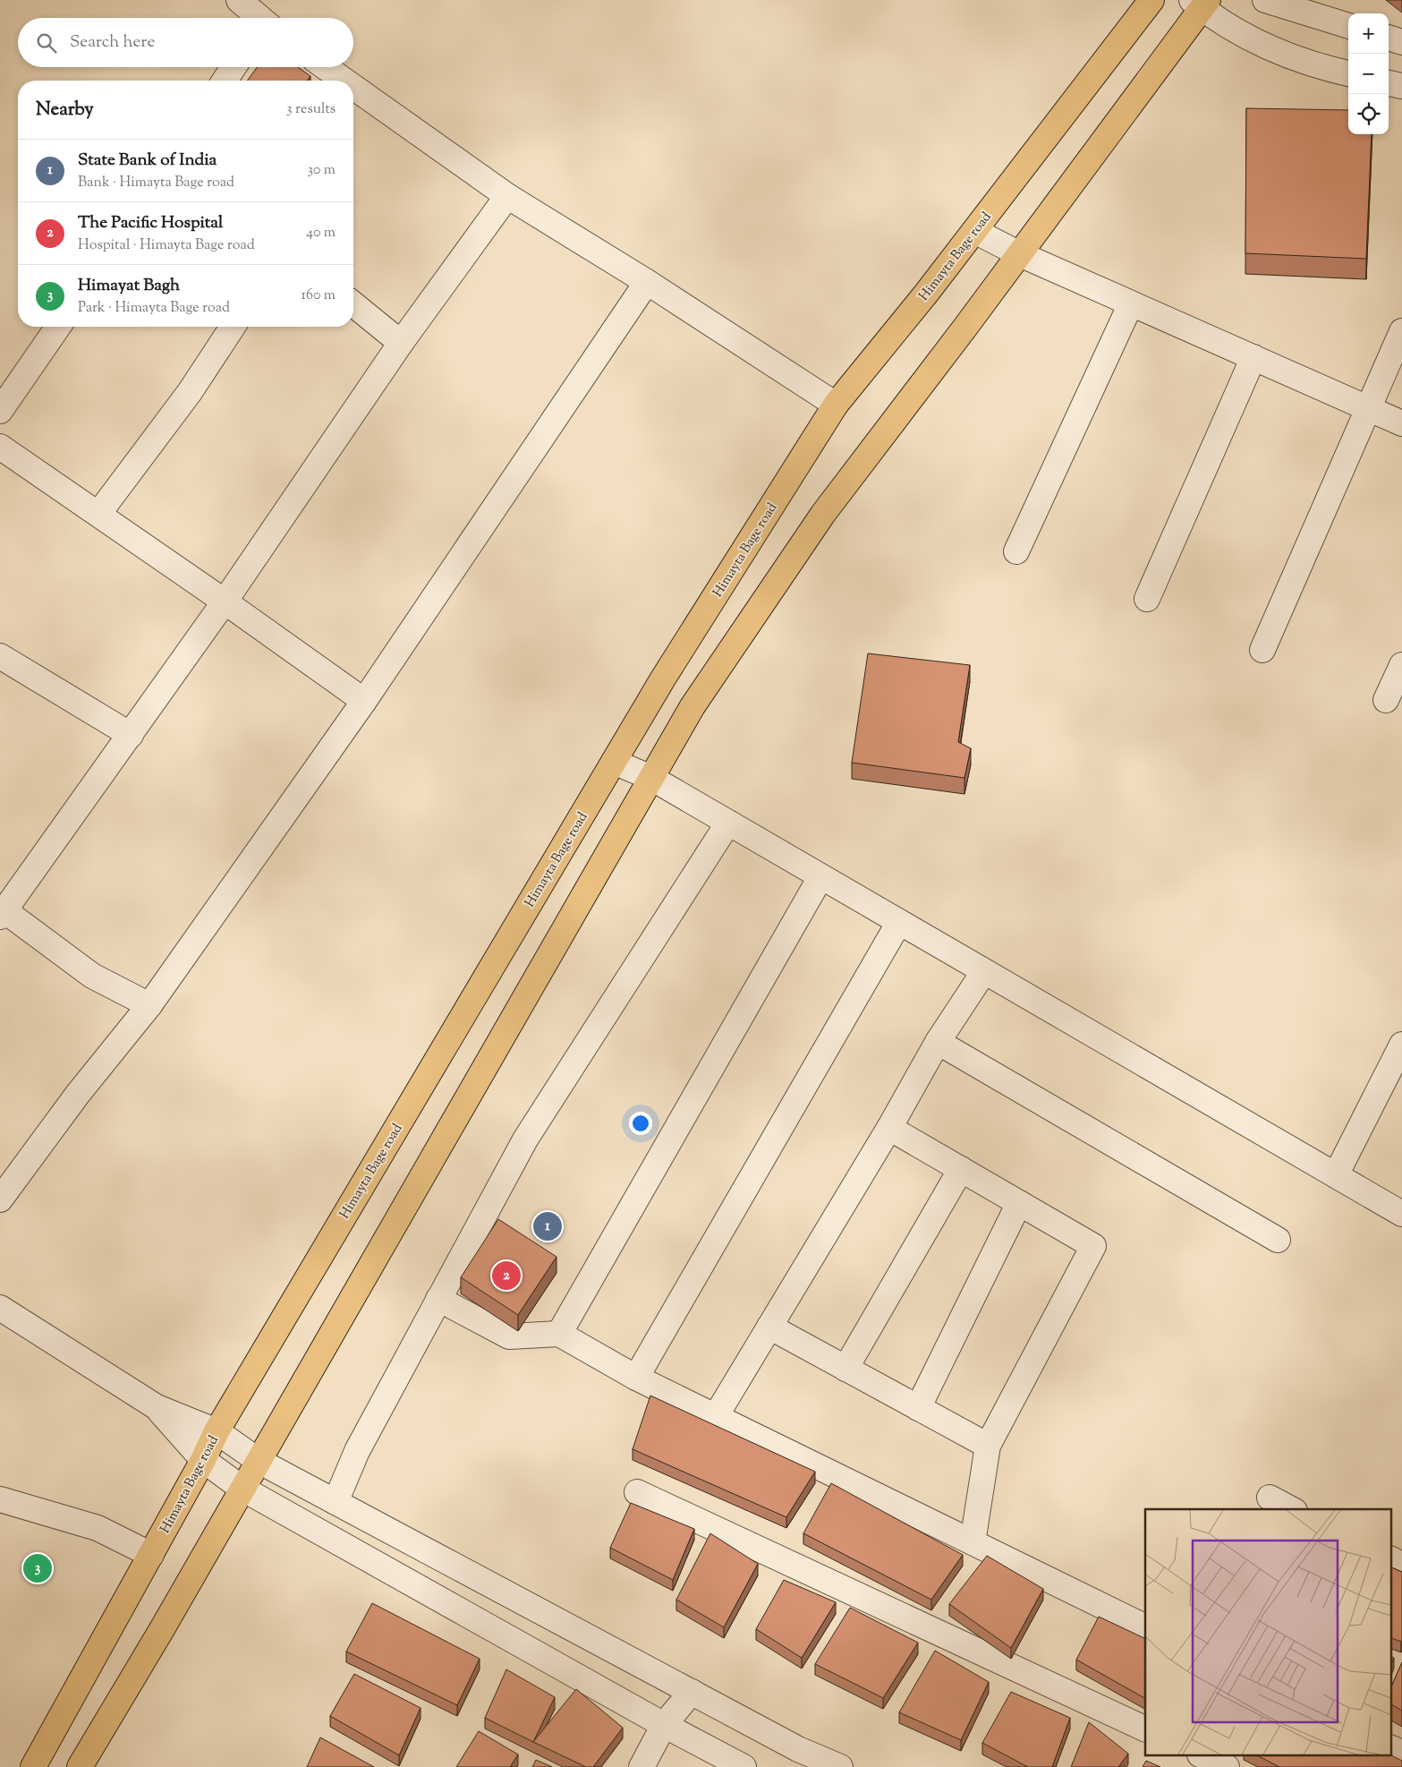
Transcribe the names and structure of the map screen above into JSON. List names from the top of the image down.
{
  "streets": {
    "main road": ["Himayta Bage road"]
  },
  "page": {
    "map_buttons": ["+", "−"],
    "search": "Search here",
    "heading": ["Nearby", "3 results"],
    "list": [
      {
        "mark": "1",
        "name": "State Bank of India",
        "note": "Bank · Himayta Bage road",
        "value": "30 m"
      },
      {
        "mark": "2",
        "name": "The Pacific Hospital",
        "note": "Hospital · Himayta Bage road",
        "value": "40 m"
      },
      {
        "mark": "3",
        "name": "Himayat Bagh",
        "note": "Park · Himayta Bage road",
        "value": "160 m"
      }
    ],
    "pins": ["1", "2", "3"]
  }
}
